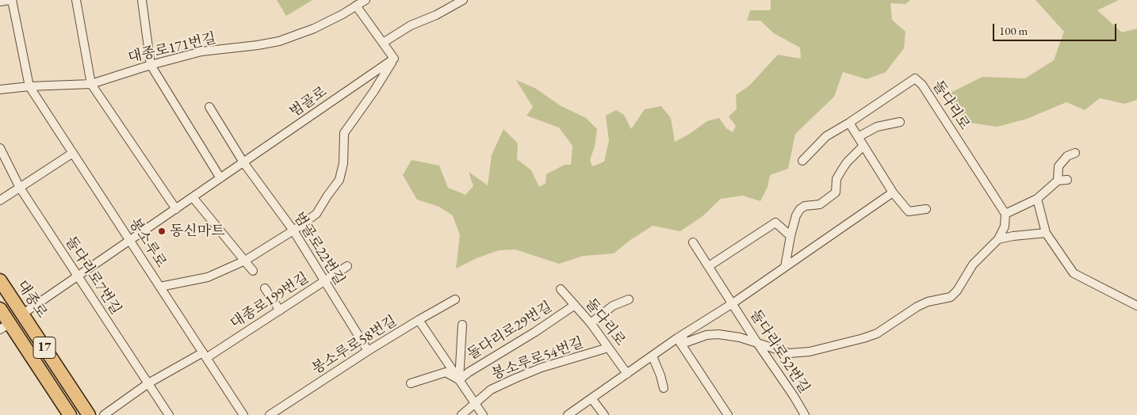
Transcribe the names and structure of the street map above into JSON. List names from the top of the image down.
{
  "streets": {
    "main road": ["대종로", "17"],
    "street": [
      "대종로171번길",
      "범골로",
      "돌다리로",
      "봉소루로",
      "범골로22번길",
      "돌다리로7번길",
      "대종로199번길",
      "돌다리로29번길",
      "봉소루로58번길",
      "돌다리로52번길",
      "봉소루로54번길"
    ]
  },
  "crossings": [
    ["대종로171번길", "봉소루로"],
    ["범골로", "봉소루로"],
    ["범골로", "범골로22번길"],
    ["범골로", "돌다리로7번길"],
    ["범골로", "대종로"],
    ["돌다리로", "돌다리로29번길"],
    ["돌다리로", "봉소루로54번길"],
    ["봉소루로", "대종로199번길"],
    ["범골로22번길", "대종로199번길"],
    ["범골로22번길", "봉소루로58번길"],
    ["돌다리로7번길", "대종로199번길"],
    ["돌다리로29번길", "봉소루로58번길"],
    ["돌다리로29번길", "봉소루로54번길"]
  ],
  "places": ["동신마트"],
  "scale_bar": "100 m"
}
